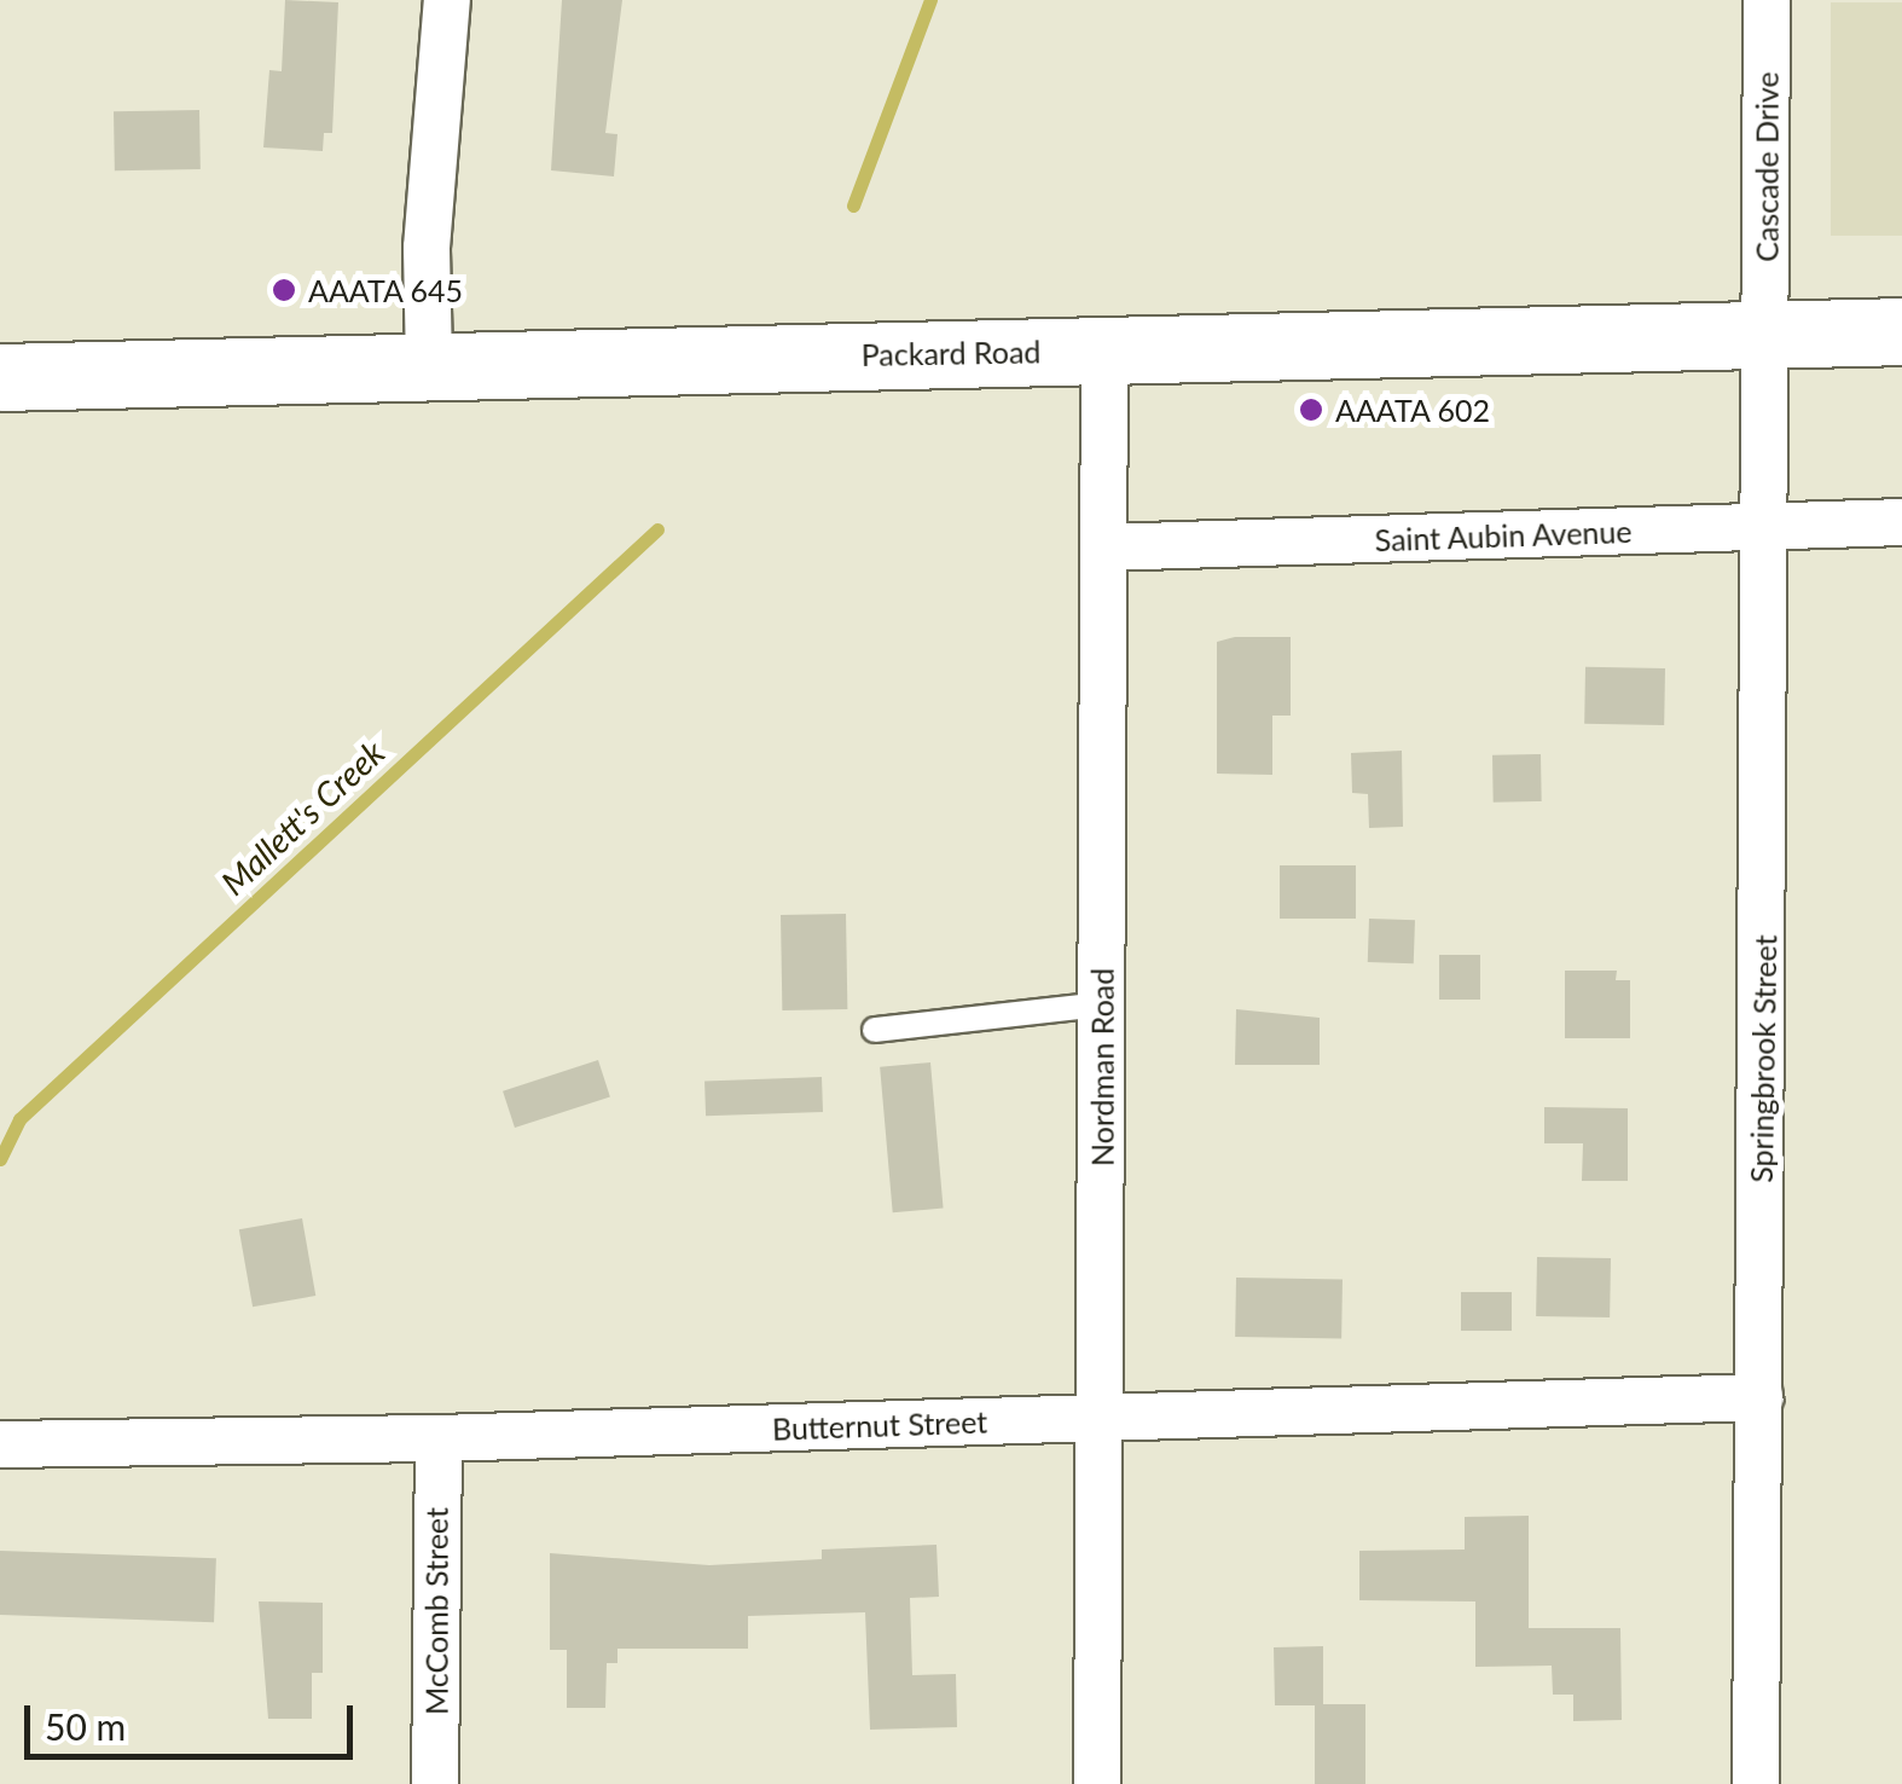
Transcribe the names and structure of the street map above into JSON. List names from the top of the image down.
{
  "streets": {
    "main road": ["Packard Road"],
    "street": [
      "Cascade Drive",
      "Saint Aubin Avenue",
      "Springbrook Street",
      "Nordman Road",
      "Butternut Street",
      "McComb Street"
    ]
  },
  "crossings": [
    ["Cascade Drive", "Packard Road"],
    ["Cascade Drive", "Springbrook Street"],
    ["Packard Road", "Springbrook Street"],
    ["Packard Road", "Nordman Road"],
    ["Saint Aubin Avenue", "Springbrook Street"],
    ["Saint Aubin Avenue", "Nordman Road"],
    ["Springbrook Street", "Butternut Street"],
    ["Nordman Road", "Butternut Street"],
    ["Butternut Street", "McComb Street"]
  ],
  "water": ["Mallett's Creek"],
  "places": ["AAATA 645", "AAATA 602"],
  "scale_bar": "50 m"
}
